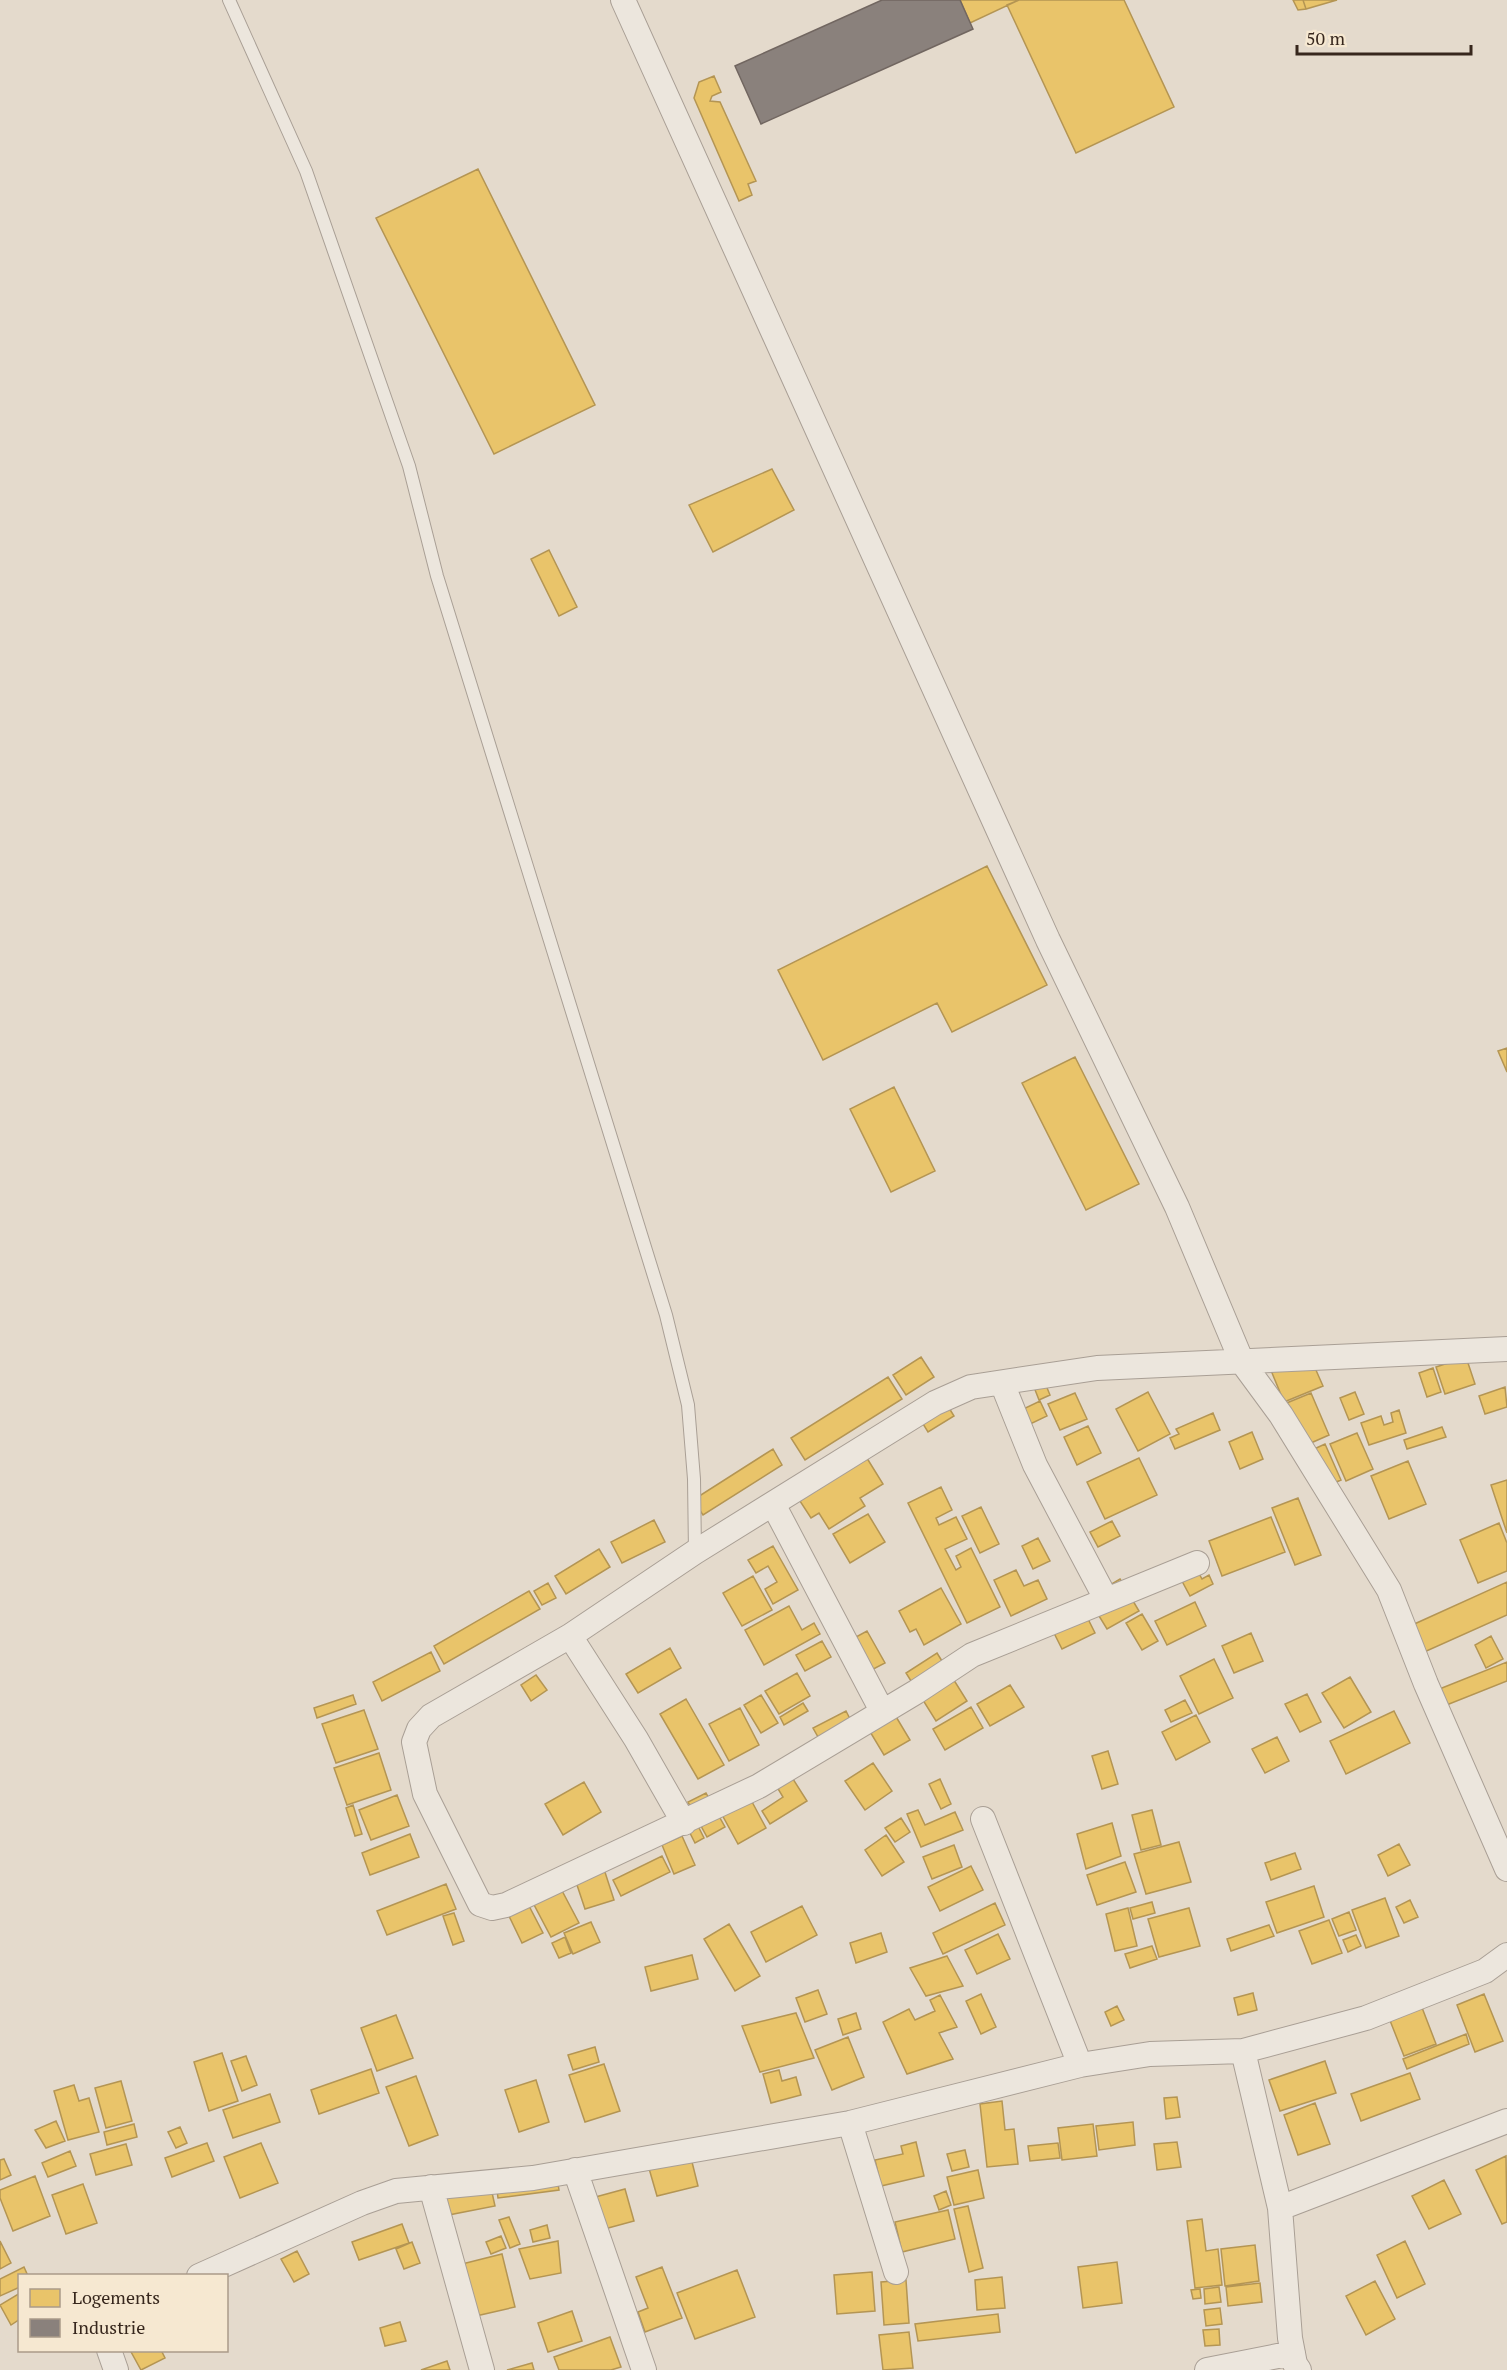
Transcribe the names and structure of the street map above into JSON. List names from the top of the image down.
{
  "legend": ["Logements", "Industrie"],
  "scale_bar": "50 m"
}
